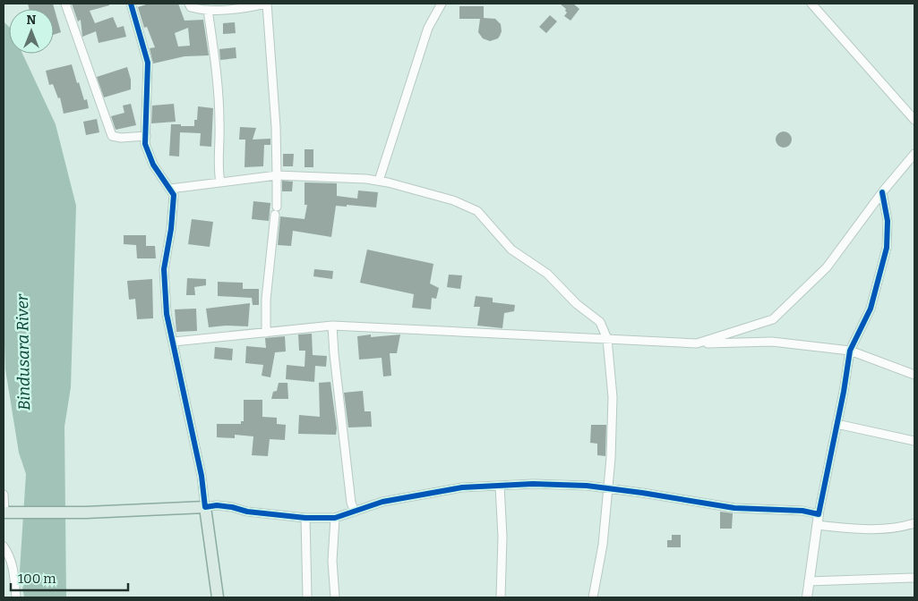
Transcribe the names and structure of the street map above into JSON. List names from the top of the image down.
{
  "water": ["Bindusara River"],
  "scale_bar": "100 m",
  "north": "top"
}
